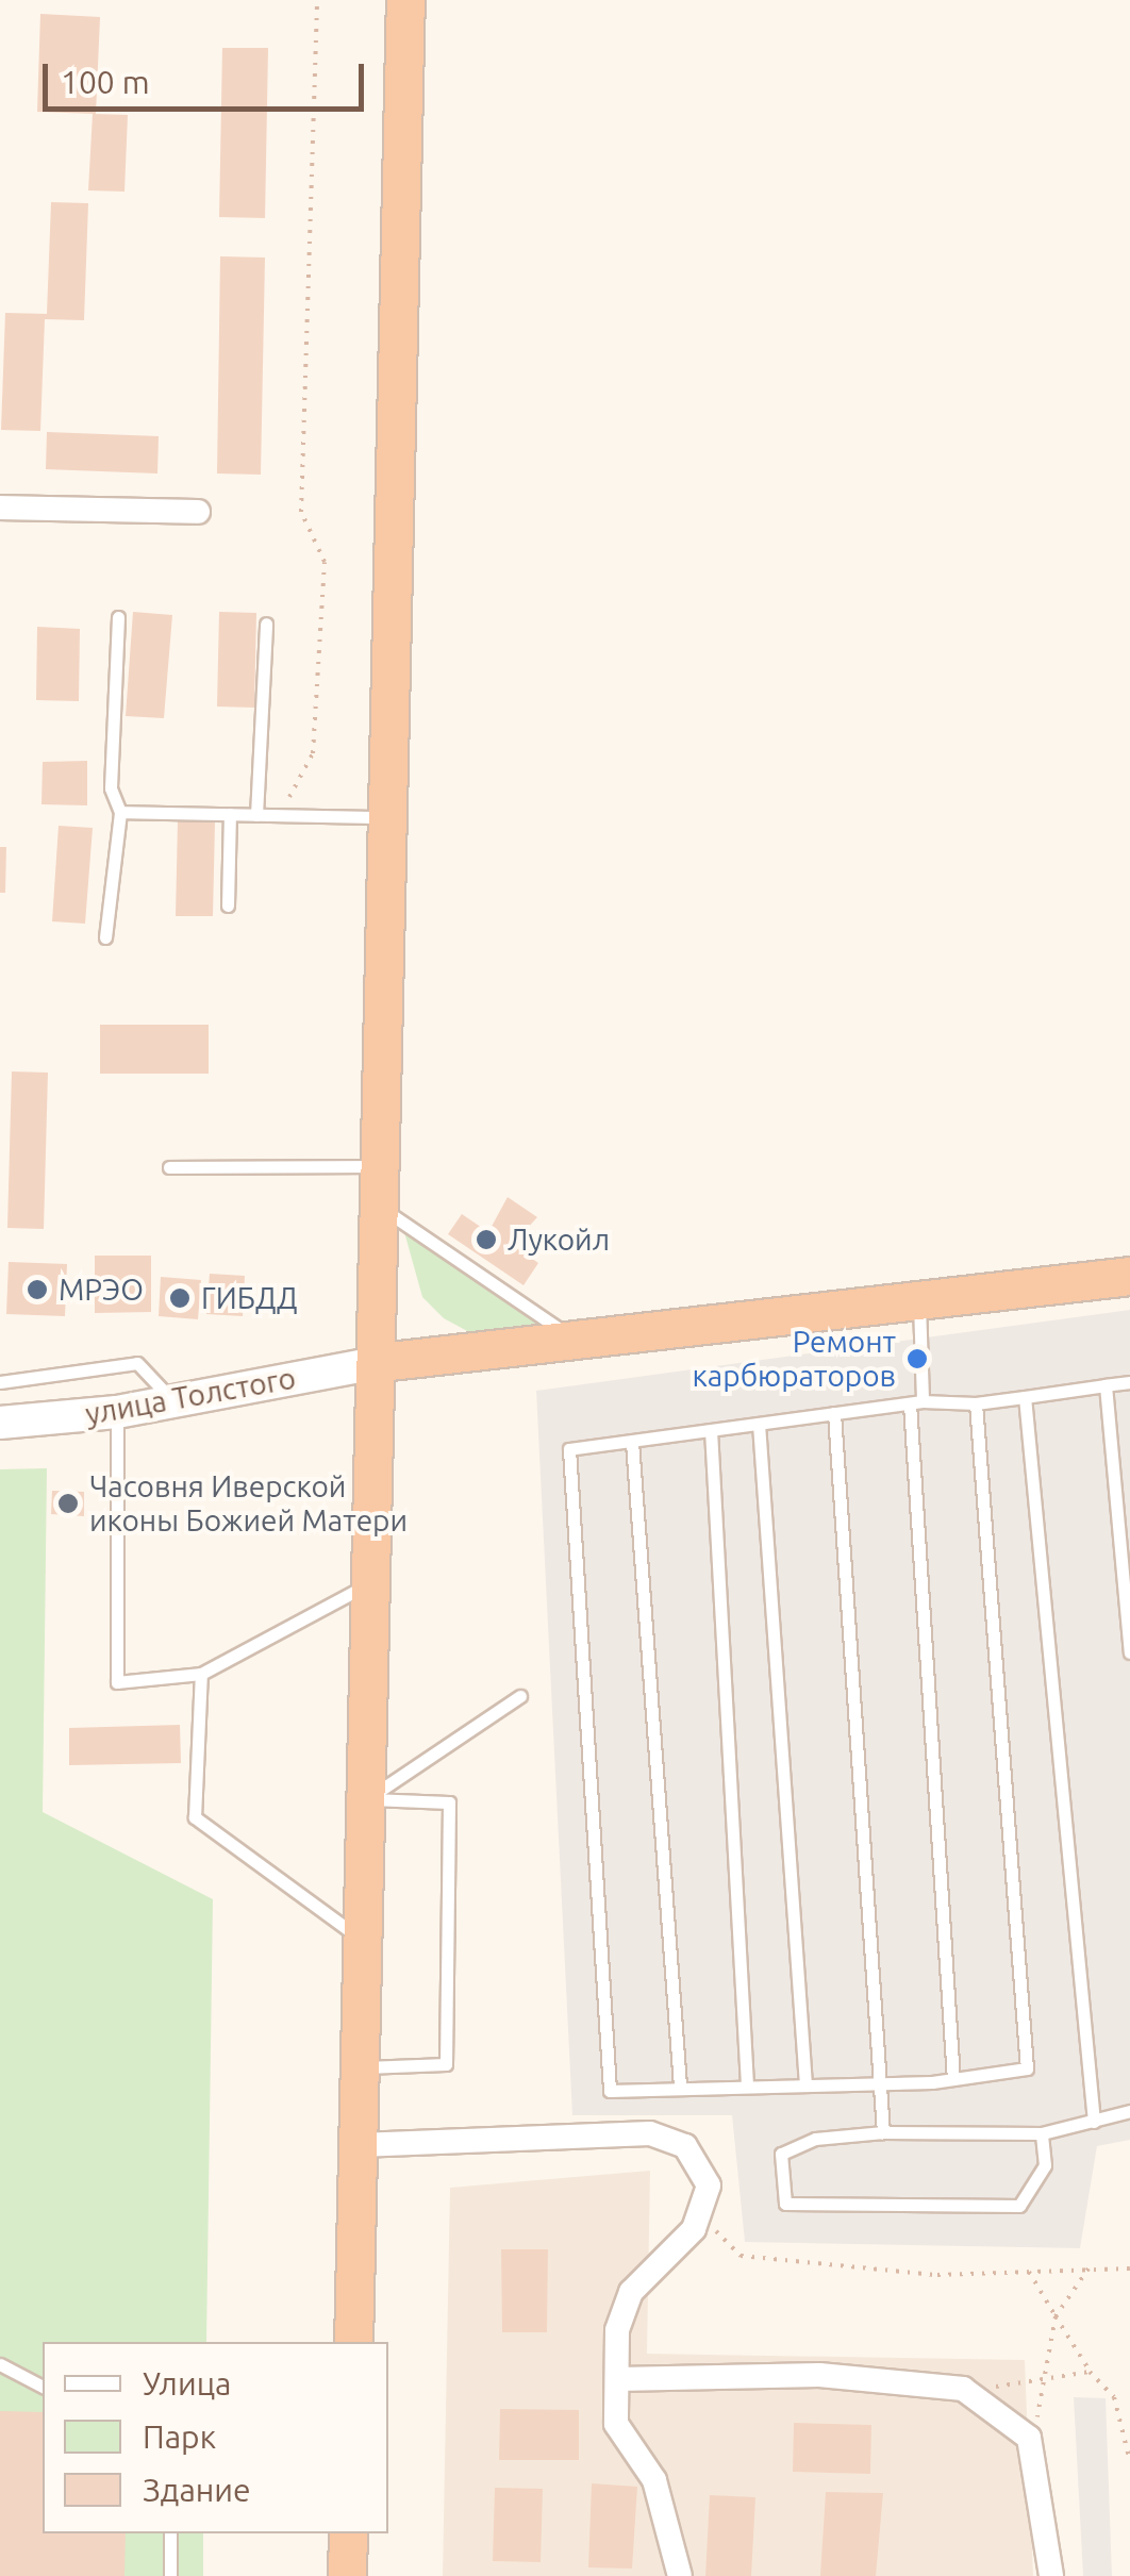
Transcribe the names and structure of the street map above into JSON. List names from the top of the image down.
{
  "streets": {
    "main road": ["улица Толстого"]
  },
  "places": [
    "Лукойл",
    "МРЭО",
    "ГИБДД",
    "Ремонт карбюраторов",
    "Часовня Иверской иконы Божией Матери"
  ],
  "legend": ["Улица", "Парк", "Здание"],
  "scale_bar": "100 m"
}
